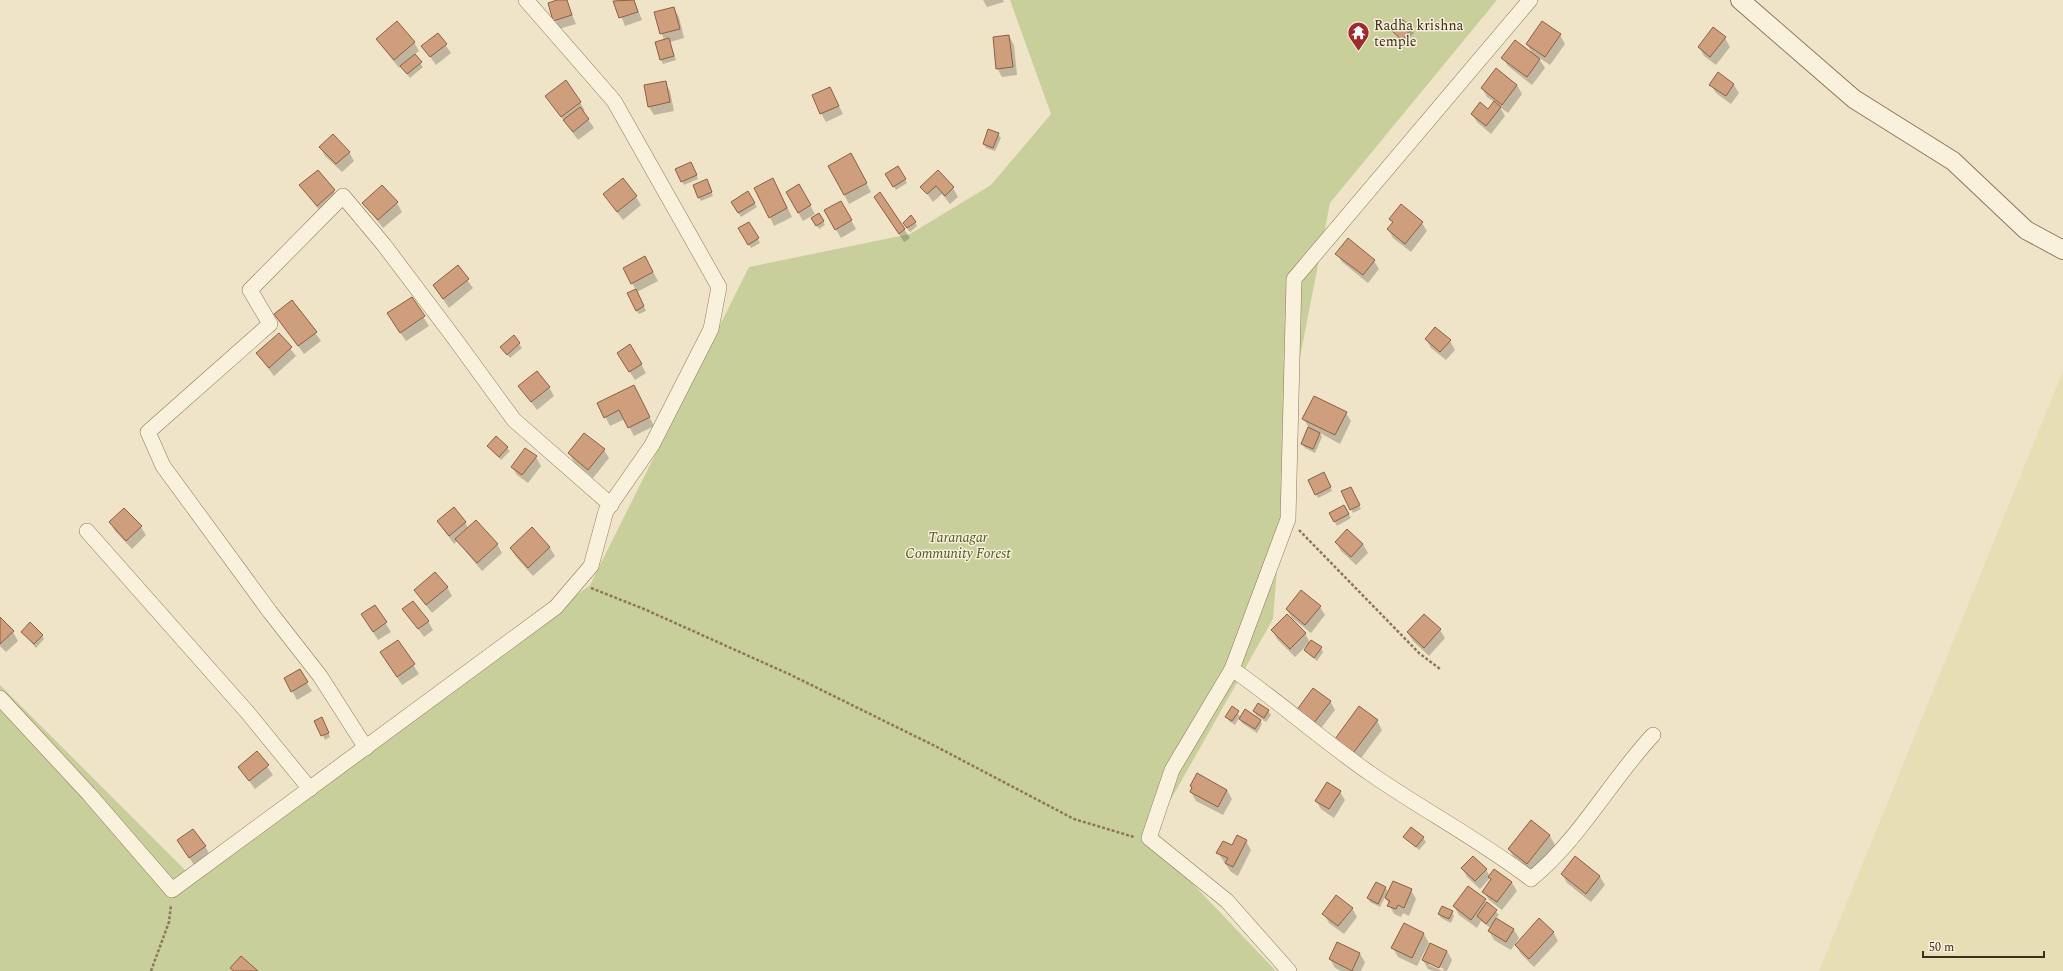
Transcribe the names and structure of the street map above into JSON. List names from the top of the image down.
{
  "parks": ["Taranagar Community Forest"],
  "places": {
    "temple": ["Radha krishna temple"]
  },
  "scale_bar": "50 m"
}
